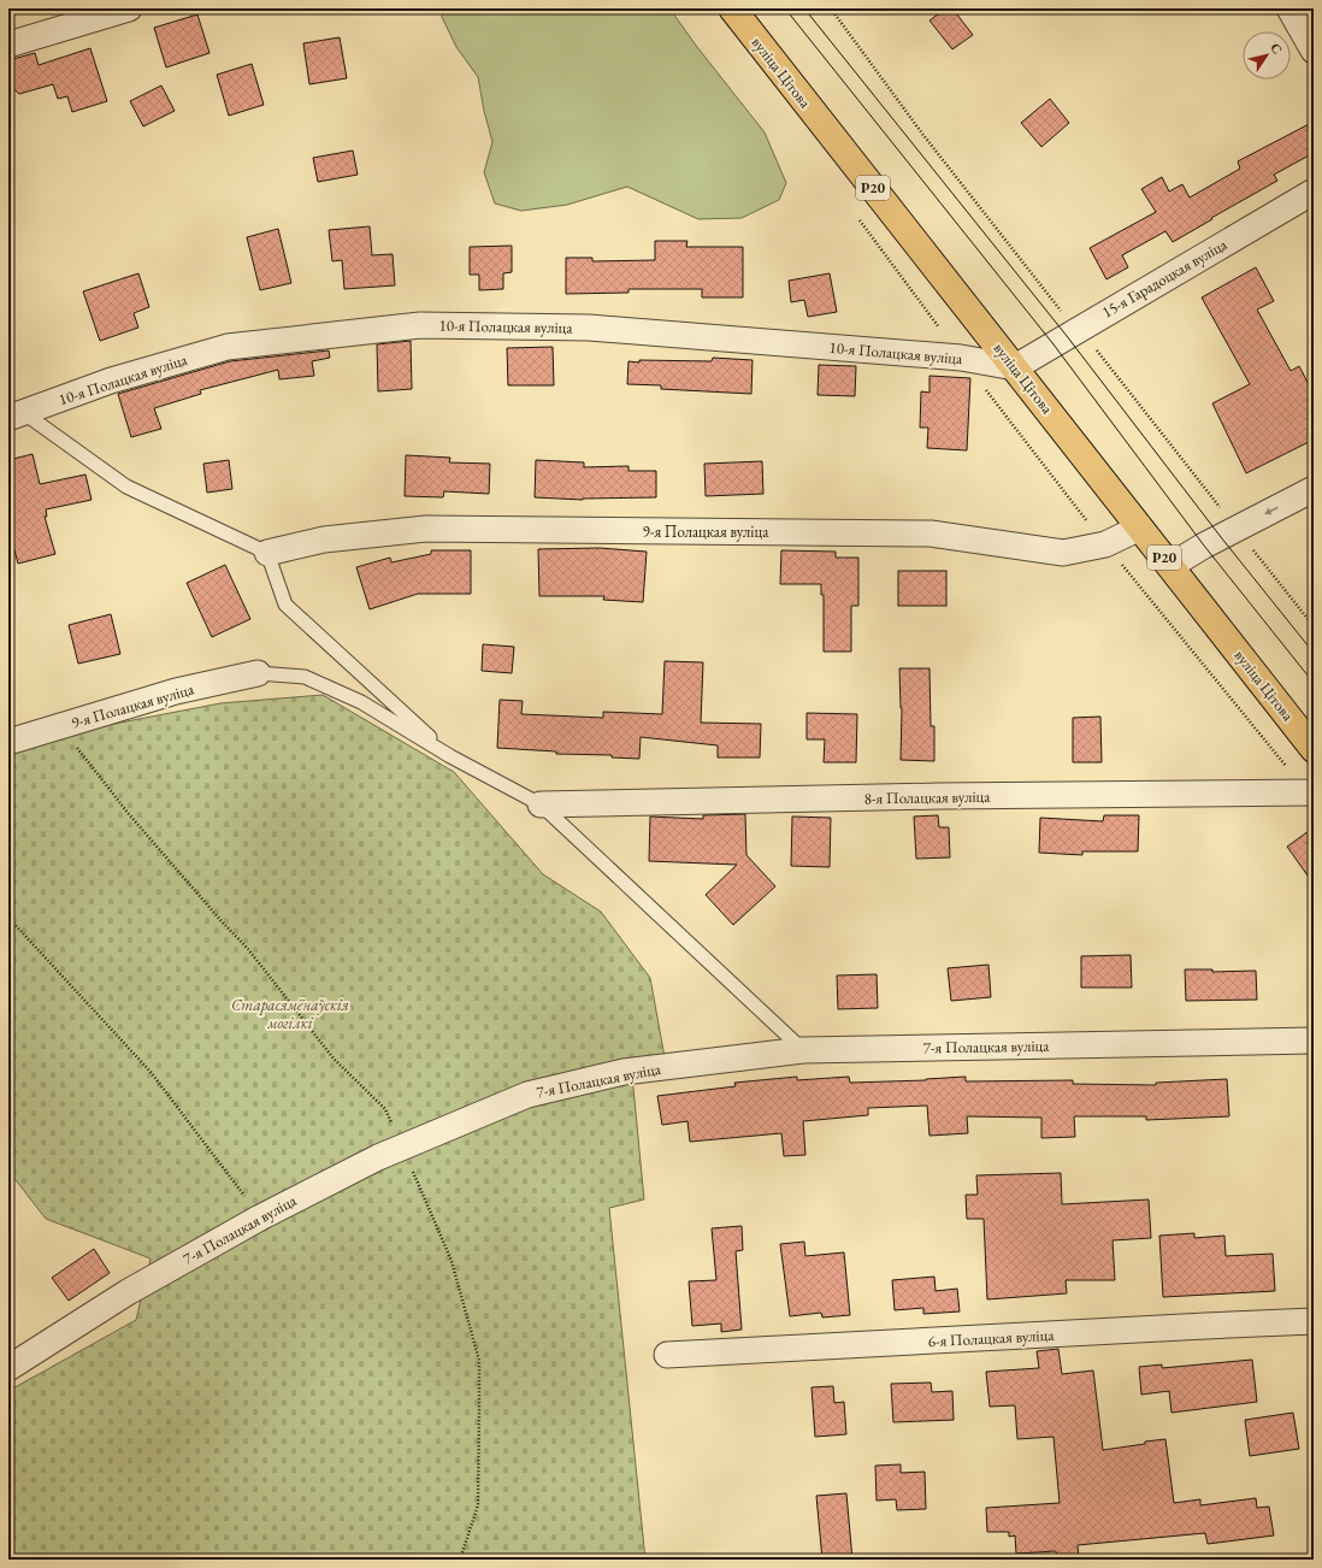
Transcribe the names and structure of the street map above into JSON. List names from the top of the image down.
{
  "streets": {
    "main road": ["вуліца Цітова", "Р20"],
    "street": [
      "15-я Гарадоцкая вуліца",
      "10-я Полацкая вуліца",
      "9-я Полацкая вуліца",
      "8-я Полацкая вуліца",
      "7-я Полацкая вуліца",
      "6-я Полацкая вуліца"
    ]
  },
  "crossings": [
    ["вуліца Цітова", "15-я Гарадоцкая вуліца"],
    ["вуліца Цітова", "10-я Полацкая вуліца"],
    ["вуліца Цітова", "9-я Полацкая вуліца"],
    ["15-я Гарадоцкая вуліца", "10-я Полацкая вуліца"]
  ],
  "parks": ["Старасямёнаўскія могілкі"],
  "north": "top right"
}
